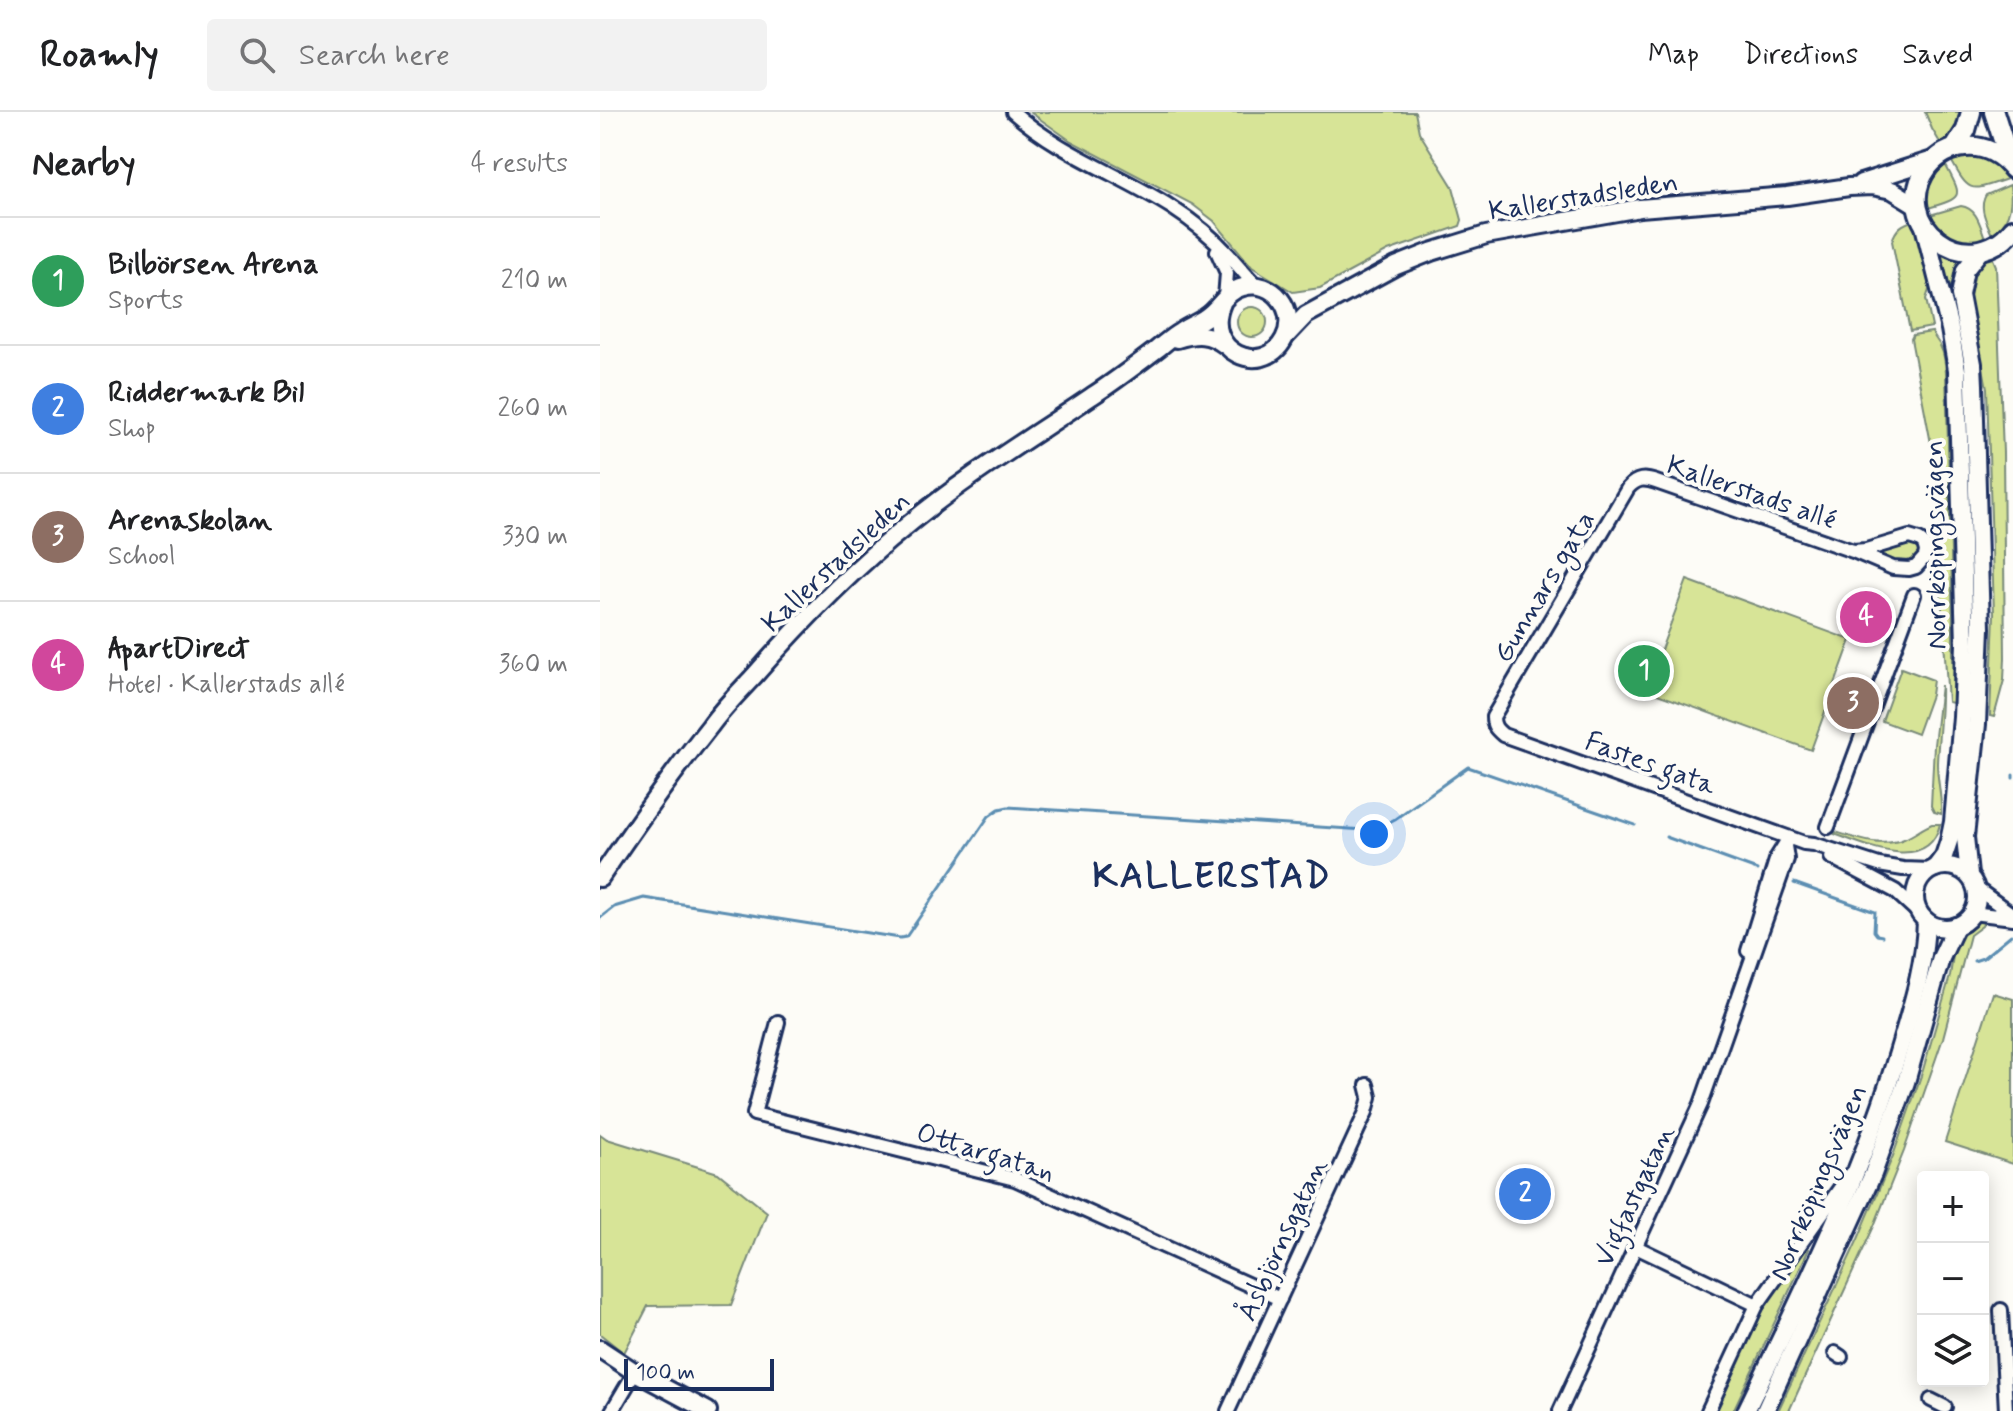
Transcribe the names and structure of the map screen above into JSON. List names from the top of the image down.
{
  "streets": {
    "main road": ["Kallerstadsleden", "Norrköpingsvägen"],
    "street": [
      "Kallerstads allé",
      "Gunnars gata",
      "Fastes gata",
      "Ottargatan",
      "Vigfastgatan",
      "Åsbjörnsgatan"
    ]
  },
  "crossings": [
    ["Kallerstadsleden", "Norrköpingsvägen"],
    ["Kallerstads allé", "Gunnars gata"],
    ["Norrköpingsvägen", "Fastes gata"],
    ["Gunnars gata", "Fastes gata"],
    ["Fastes gata", "Vigfastgatan"],
    ["Ottargatan", "Åsbjörnsgatan"]
  ],
  "districts": ["KALLERSTAD"],
  "scale_bar": "100 m",
  "page": {
    "header": "Roamly",
    "search": "Search here",
    "nav": ["Map", "Directions", "Saved"],
    "heading": ["Nearby", "4 results"],
    "list": [
      {
        "mark": "1",
        "name": "Bilbörsen Arena",
        "note": "Sports",
        "value": "210 m"
      },
      {
        "mark": "2",
        "name": "Riddermark Bil",
        "note": "Shop",
        "value": "260 m"
      },
      {
        "mark": "3",
        "name": "Arenaskolan",
        "note": "School",
        "value": "330 m"
      },
      {
        "mark": "4",
        "name": "ApartDirect",
        "note": "Hotel · Kallerstads allé",
        "value": "360 m"
      }
    ],
    "pins": [
      "4",
      "1",
      "3",
      "2"
    ],
    "map_buttons": ["+", "−"],
    "scale": "100 m"
  }
}
